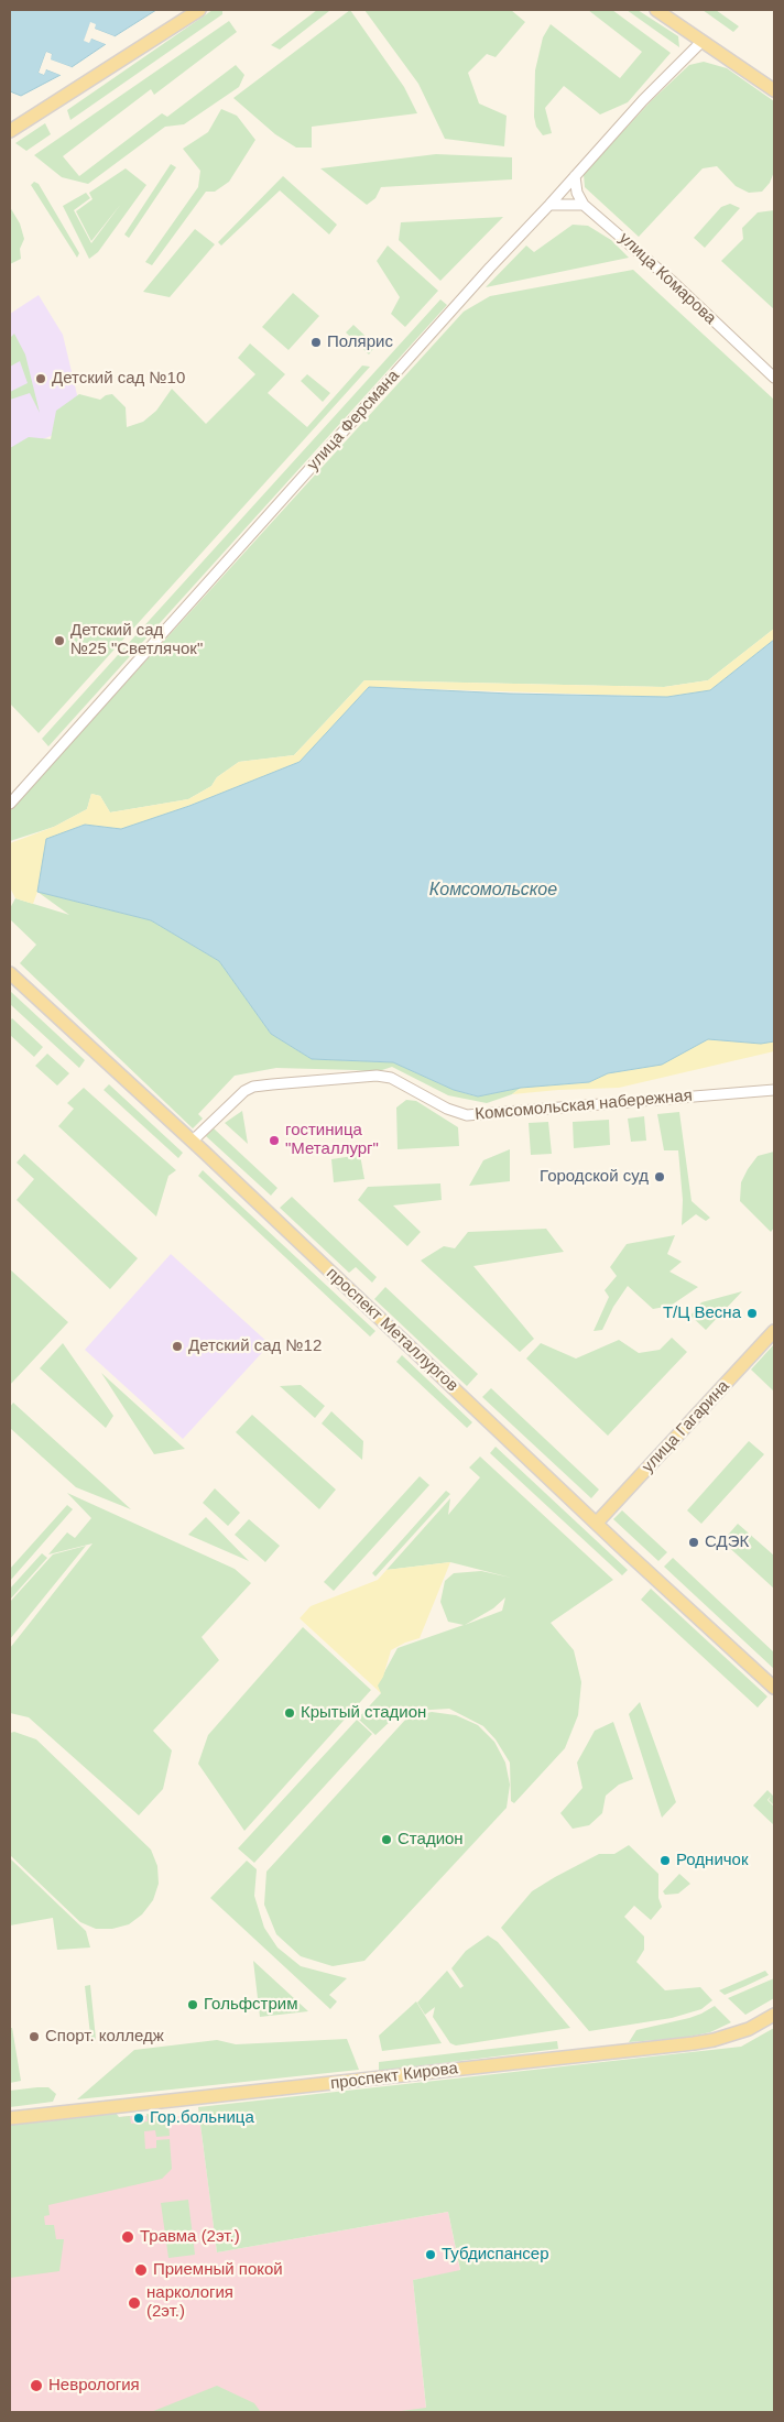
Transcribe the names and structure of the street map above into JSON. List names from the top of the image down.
{
  "streets": {
    "main road": ["проспект Металлургов", "улица Гагарина", "проспект Кирова"],
    "street": ["улица Комарова", "улица Ферсмана", "Комсомольская набережная"]
  },
  "crossings": [
    ["Комсомольская набережная", "проспект Металлургов"],
    ["проспект Металлургов", "улица Гагарина"]
  ],
  "water": ["Комсомольское"],
  "places": [
    "Полярис",
    "Детский сад №10",
    "Детский сад №25 \"Светлячок\"",
    "гостиница \"Металлург\"",
    "Городской суд",
    "Т/Ц Весна",
    "Детский сад №12",
    "СДЭК",
    "Крытый стадион",
    "Стадион",
    "Родничок",
    "Гольфстрим",
    "Спорт. колледж",
    "Гор.больница",
    "Травма (2эт.)",
    "Тубдиспансер",
    "Приемный покой",
    "наркология (2эт.)",
    "Неврология"
  ]
}
